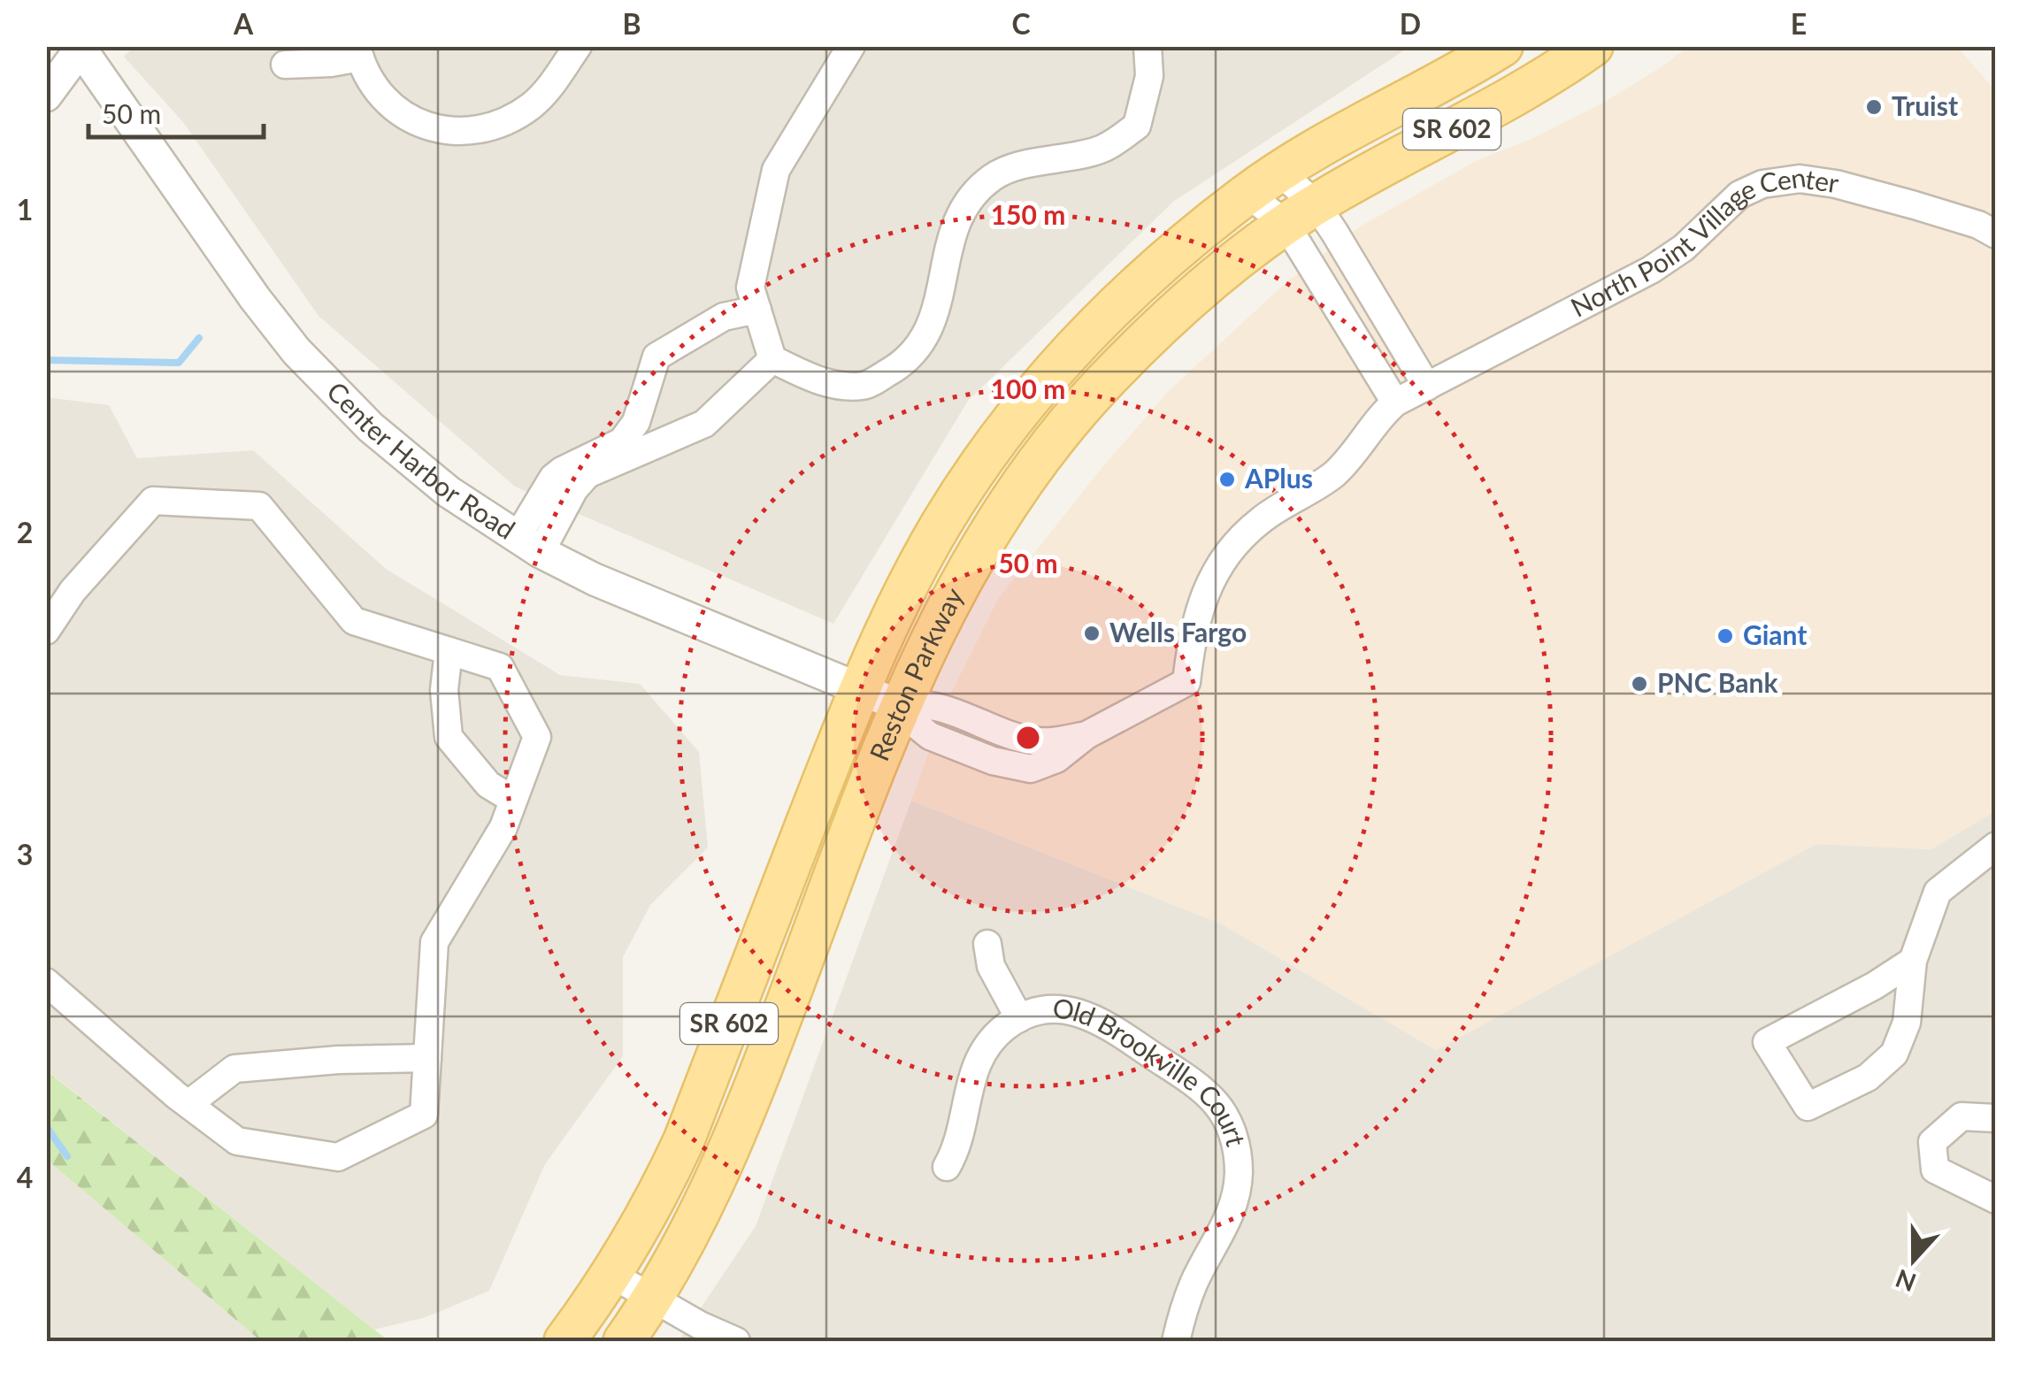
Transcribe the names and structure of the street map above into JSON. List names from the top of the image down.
{
  "streets": {
    "main road": ["SR 602", "Reston Parkway"],
    "street": ["North Point Village Center", "Center Harbor Road", "Old Brookville Court"]
  },
  "crossings": [
    ["North Point Village Center", "Center Harbor Road"],
    ["North Point Village Center", "Reston Parkway"],
    ["Center Harbor Road", "Reston Parkway"]
  ],
  "places": [
    "Truist",
    "APlus",
    "Wells Fargo",
    "Giant",
    "PNC Bank"
  ],
  "scale_bar": "50 m",
  "north": "bottom",
  "grid": {
    "columns": [
      "A",
      "B",
      "C",
      "D",
      "E"
    ],
    "rows": [
      "1",
      "2",
      "3",
      "4"
    ]
  },
  "rings": ["150 m", "100 m", "50 m"]
}
